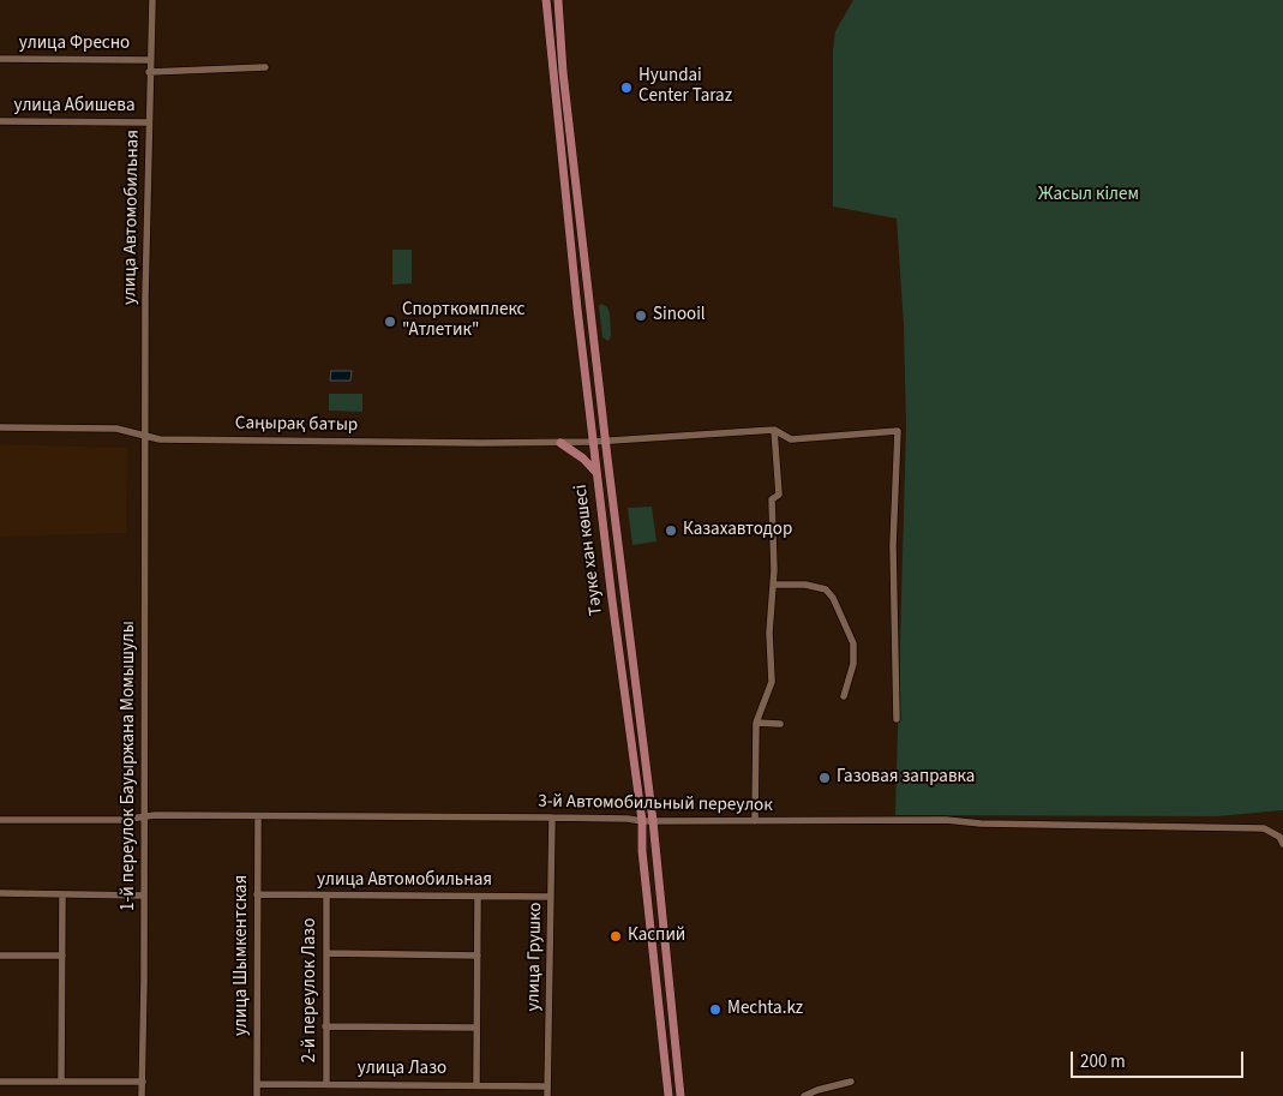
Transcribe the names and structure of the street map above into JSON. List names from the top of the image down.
{
  "streets": {
    "main road": ["Тәуке хан көшесі"],
    "street": [
      "улица Фресно",
      "улица Абишева",
      "улица Автомобильная",
      "Саңырақ батыр",
      "1-й переулок Бауыржана Момышулы",
      "3-й Автомобильный переулок",
      "улица Шымкентская",
      "улица Грушко",
      "2-й переулок Лазо",
      "улица Лазо"
    ]
  },
  "crossings": [
    ["улица Фресно", "улица Автомобильная"],
    ["улица Абишева", "улица Автомобильная"],
    ["улица Автомобильная", "Саңырақ батыр"],
    ["улица Автомобильная", "1-й переулок Бауыржана Момышулы"],
    ["улица Автомобильная", "улица Шымкентская"],
    ["улица Автомобильная", "улица Грушко"],
    ["улица Автомобильная", "2-й переулок Лазо"],
    ["Саңырақ батыр", "Тәуке хан көшесі"],
    ["Саңырақ батыр", "1-й переулок Бауыржана Момышулы"],
    ["Тәуке хан көшесі", "3-й Автомобильный переулок"],
    ["1-й переулок Бауыржана Момышулы", "3-й Автомобильный переулок"],
    ["3-й Автомобильный переулок", "улица Шымкентская"],
    ["3-й Автомобильный переулок", "улица Грушко"],
    ["улица Шымкентская", "улица Лазо"],
    ["улица Грушко", "улица Лазо"],
    ["2-й переулок Лазо", "улица Лазо"]
  ],
  "parks": ["Жасыл кілем"],
  "places": [
    "Hyundai Center Taraz",
    "Sinooil",
    "Спорткомплекс \"Атлетик\"",
    "Казахавтодор",
    "Газовая заправка",
    "Каспий",
    "Mechta.kz"
  ],
  "scale_bar": "200 m"
}
